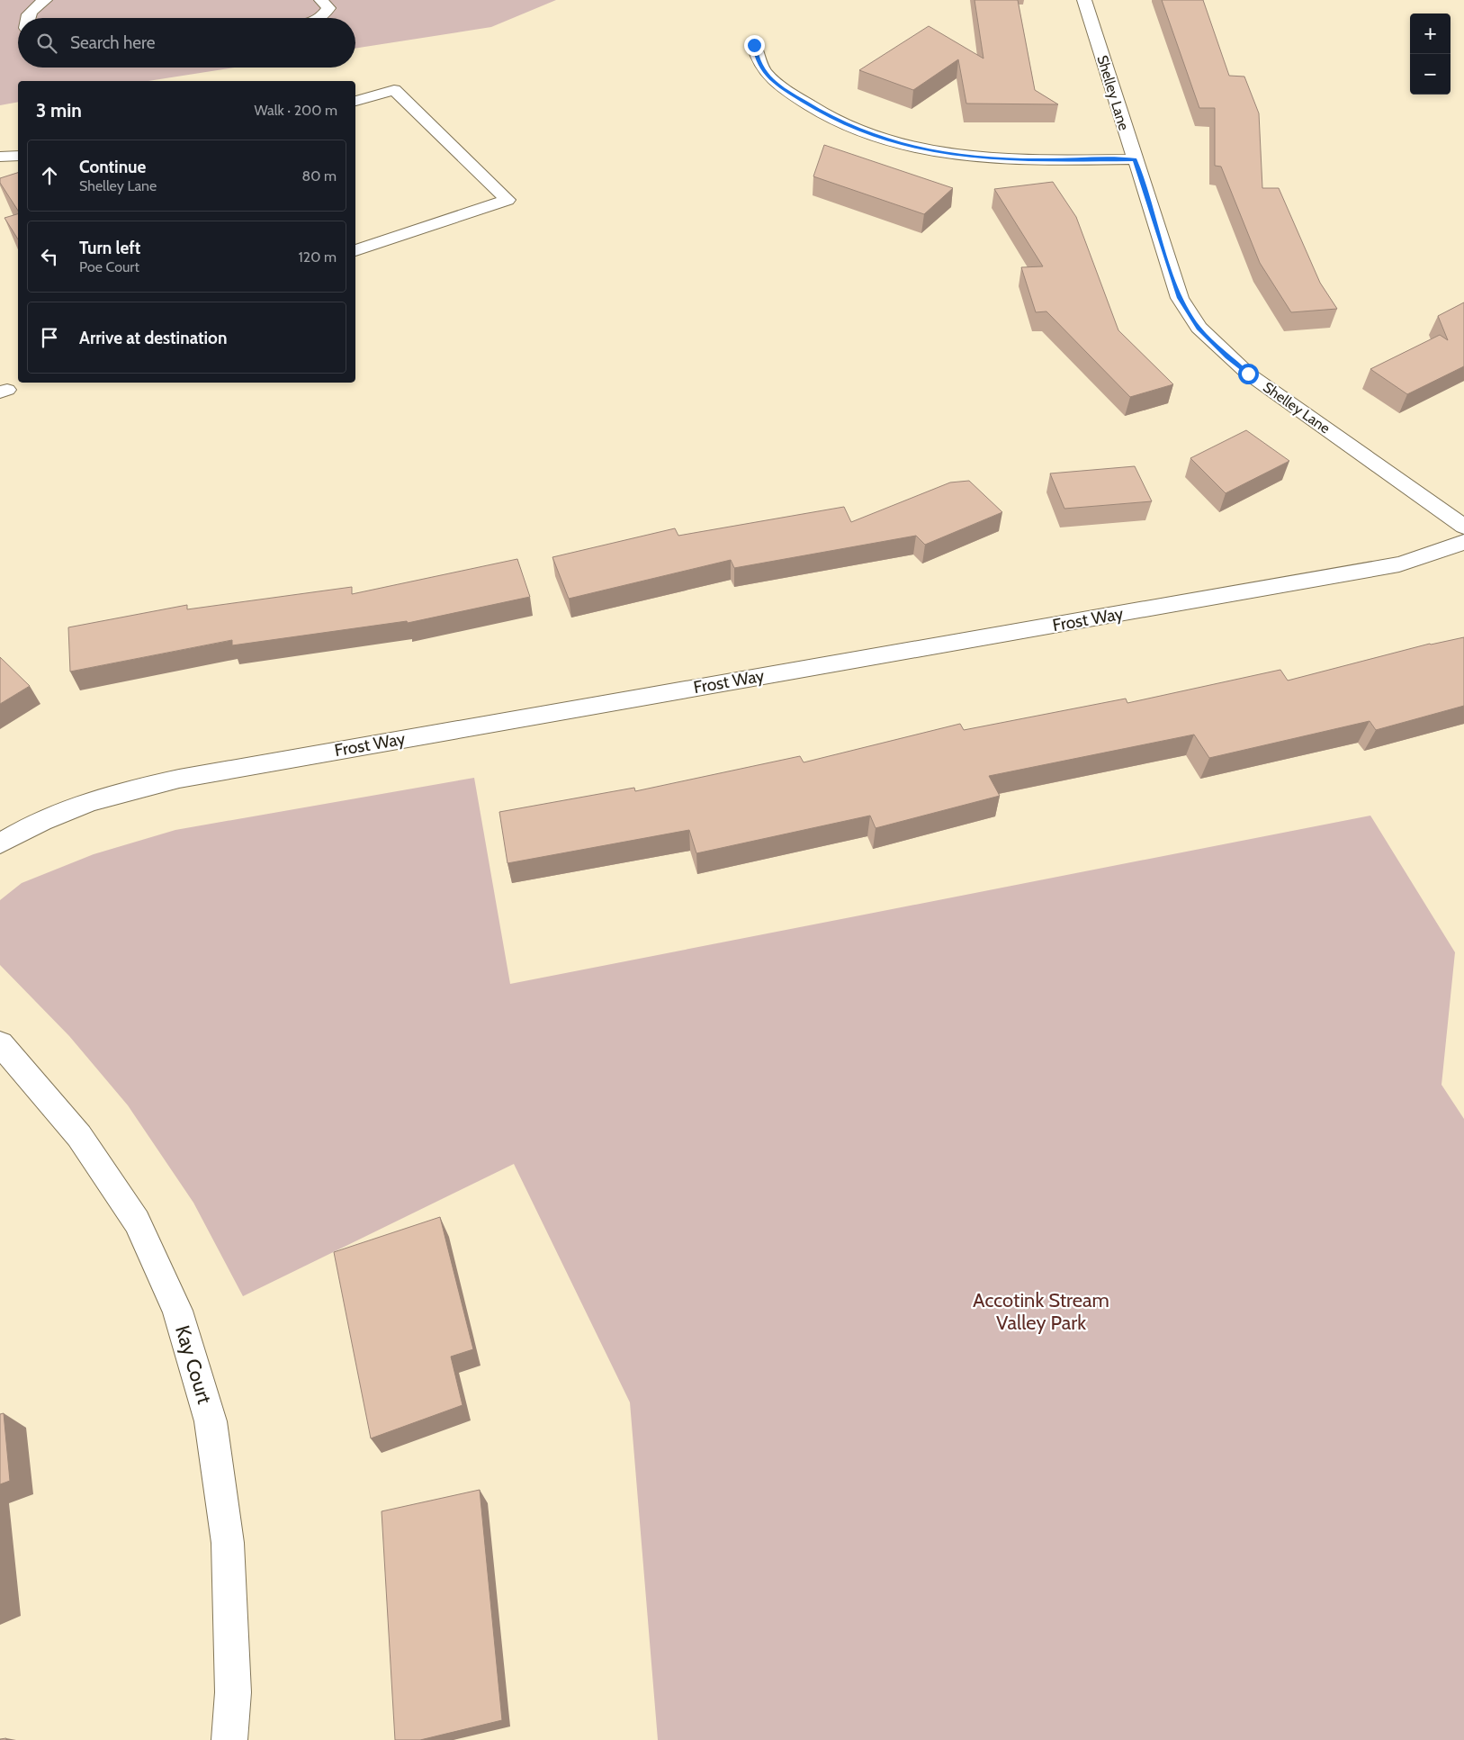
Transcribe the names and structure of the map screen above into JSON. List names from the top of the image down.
{
  "streets": {
    "street": ["Shelley Lane", "Frost Way", "Kay Court"]
  },
  "parks": ["Accotink Stream Valley Park"],
  "page": {
    "map_buttons": ["+", "−"],
    "search": "Search here",
    "heading": ["3 min", "Walk · 200 m"],
    "list": [
      ["Continue", "Shelley Lane", "80 m"],
      ["Turn left", "Poe Court", "120 m"],
      "Arrive at destination"
    ]
  }
}
